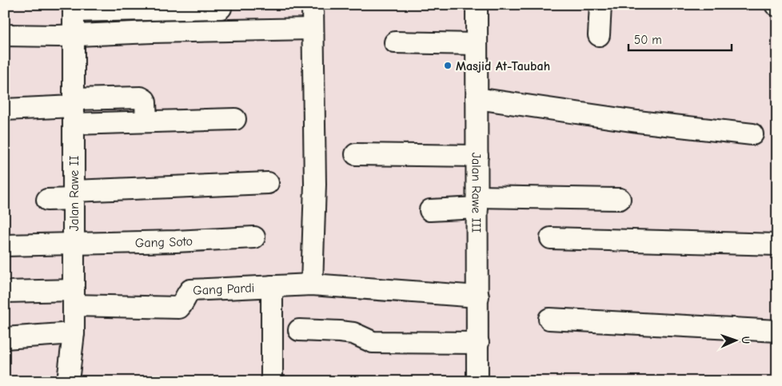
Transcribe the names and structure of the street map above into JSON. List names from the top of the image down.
{
  "streets": {
    "street": [
      "Jalan Rawe II",
      "Jalan Rawe III",
      "Gang Soto",
      "Gang Pardi"
    ]
  },
  "crossings": [
    ["Jalan Rawe II", "Gang Soto"],
    ["Jalan Rawe II", "Gang Pardi"],
    ["Jalan Rawe III", "Gang Pardi"]
  ],
  "places": ["Masjid At-Taubah"],
  "scale_bar": "50 m",
  "north": "right"
}
